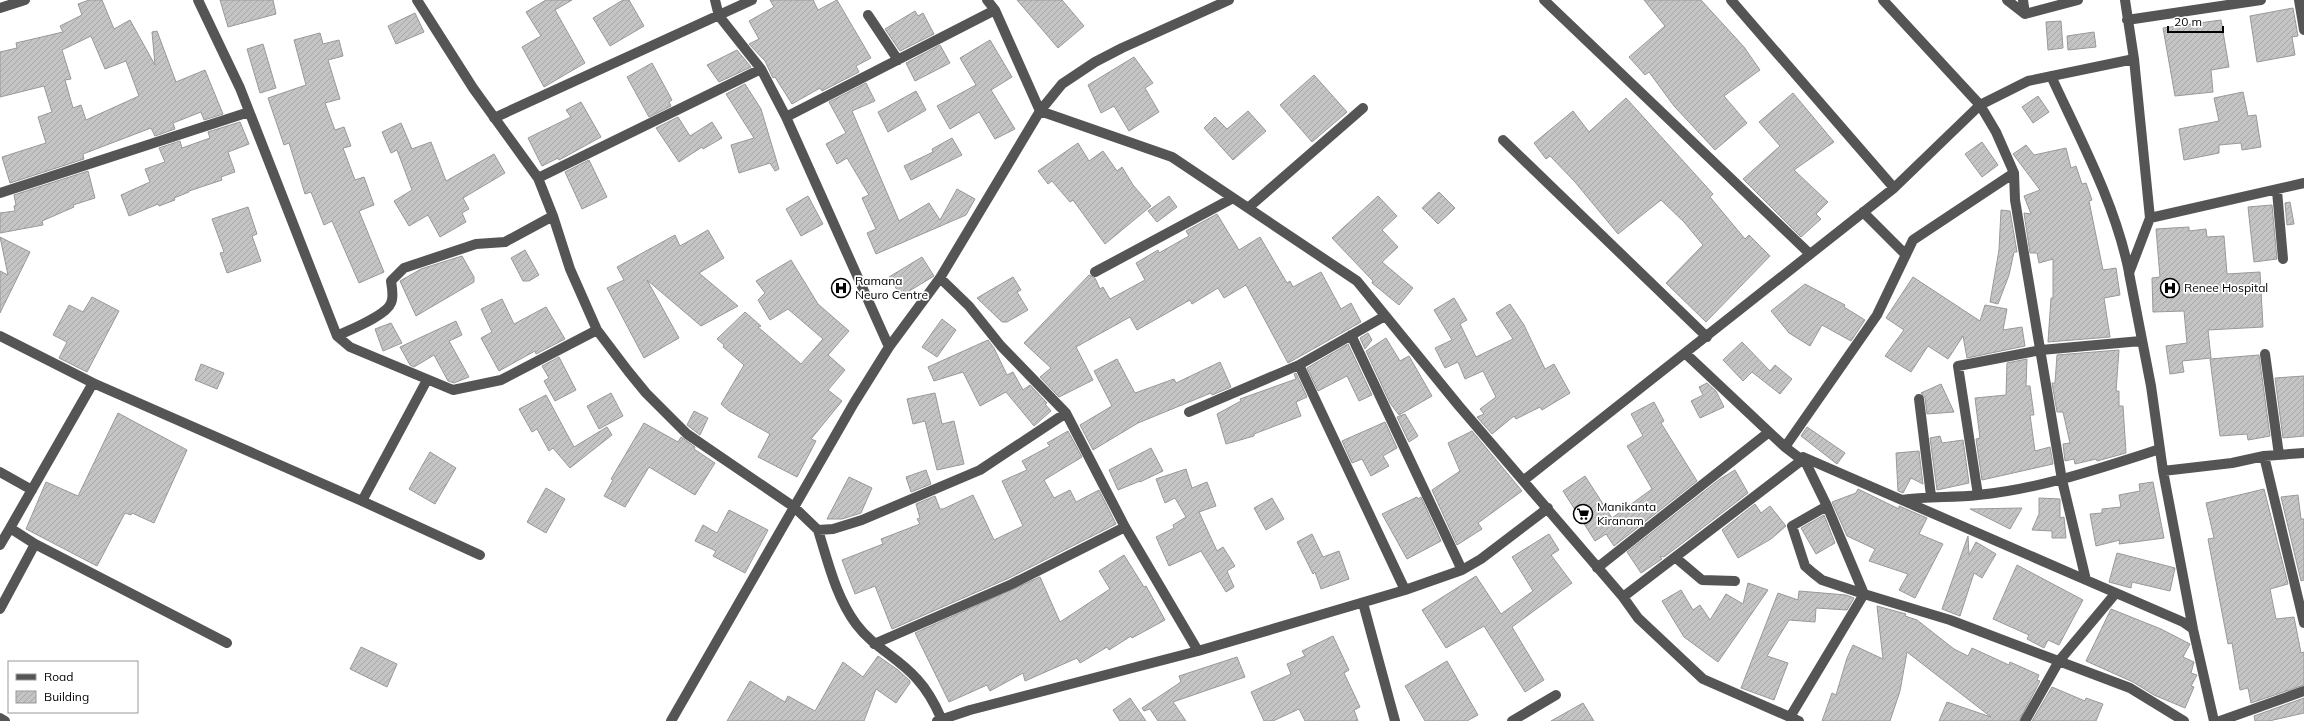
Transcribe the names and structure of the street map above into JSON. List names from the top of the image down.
{
  "places": {
    "hospital": ["Ramana Neuro Centre", "Renee Hospital"],
    "supermarket": ["Manikanta Kiranam"]
  },
  "legend": ["Road", "Building"],
  "scale_bar": "20 m"
}
